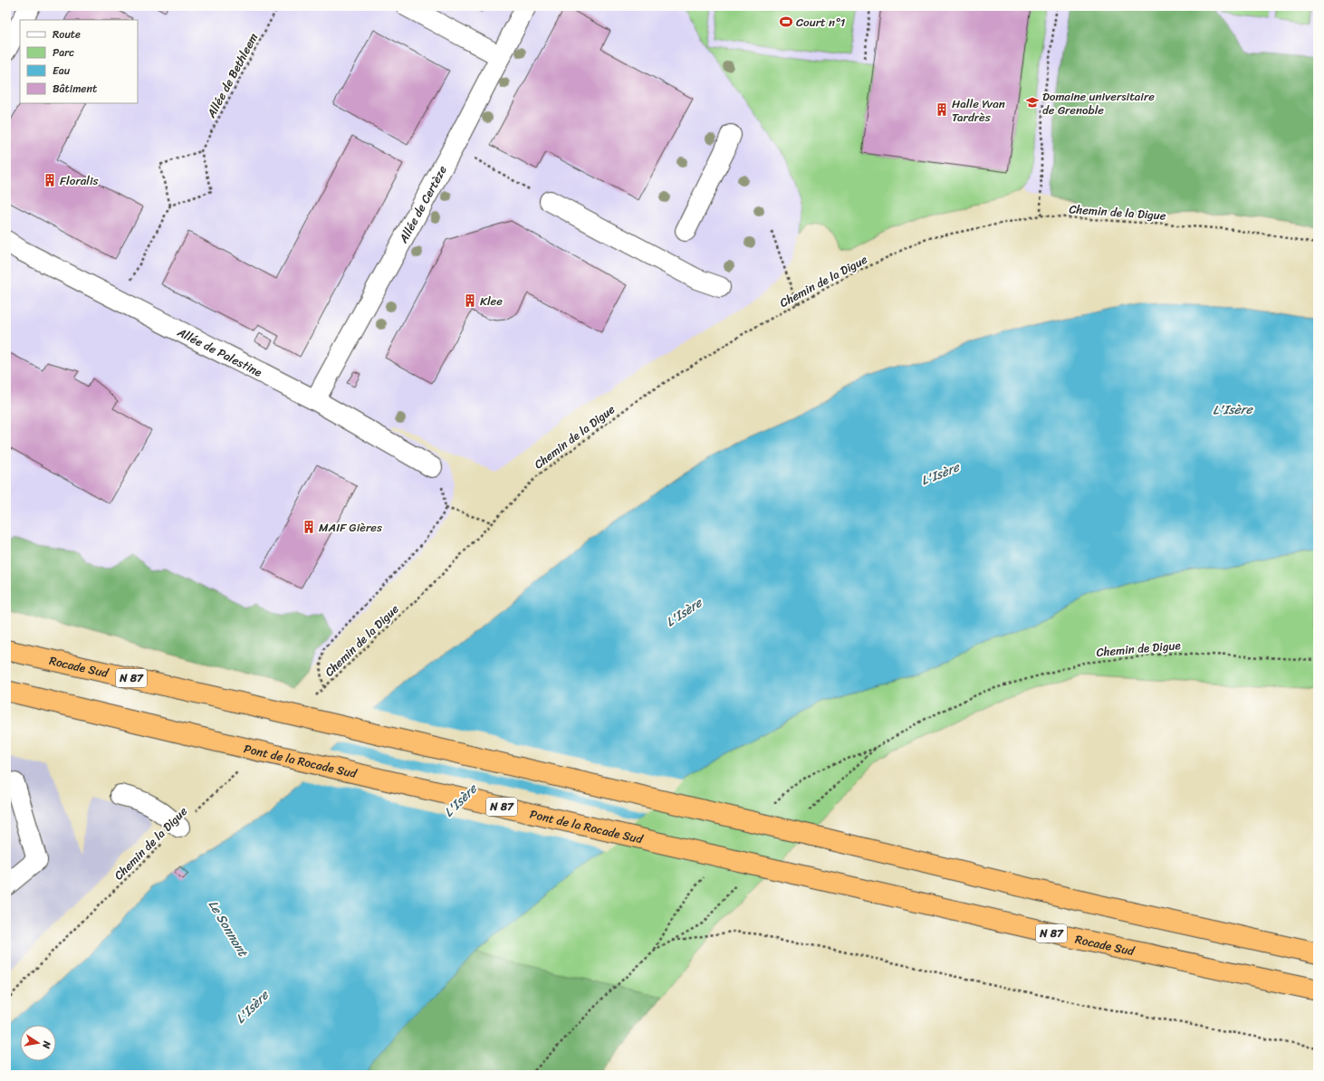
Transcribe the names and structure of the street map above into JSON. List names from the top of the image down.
{
  "streets": {
    "highway": ["Rocade Sud", "N 87", "Pont de la Rocade Sud"],
    "street": ["Allée de Certèze", "Allée de Palestine"],
    "path": ["Allée de Bethleem", "Chemin de la Digue", "Chemin de Digue"]
  },
  "crossings": [
    ["Allée de Certèze", "Allée de Palestine"],
    ["Rocade Sud", "Pont de la Rocade Sud"]
  ],
  "water": ["L'Isère", "Le Sonnant"],
  "places": {
    "sports": ["Court n°1"],
    "school or university": ["Domaine universitaire de Grenoble"],
    "building": [
      "Halle Yvan Tardrès",
      "Floralis",
      "Klee",
      "MAIF Gières"
    ]
  },
  "legend": [
    "Route",
    "Parc",
    "Eau",
    "Bâtiment"
  ],
  "north": "right"
}
